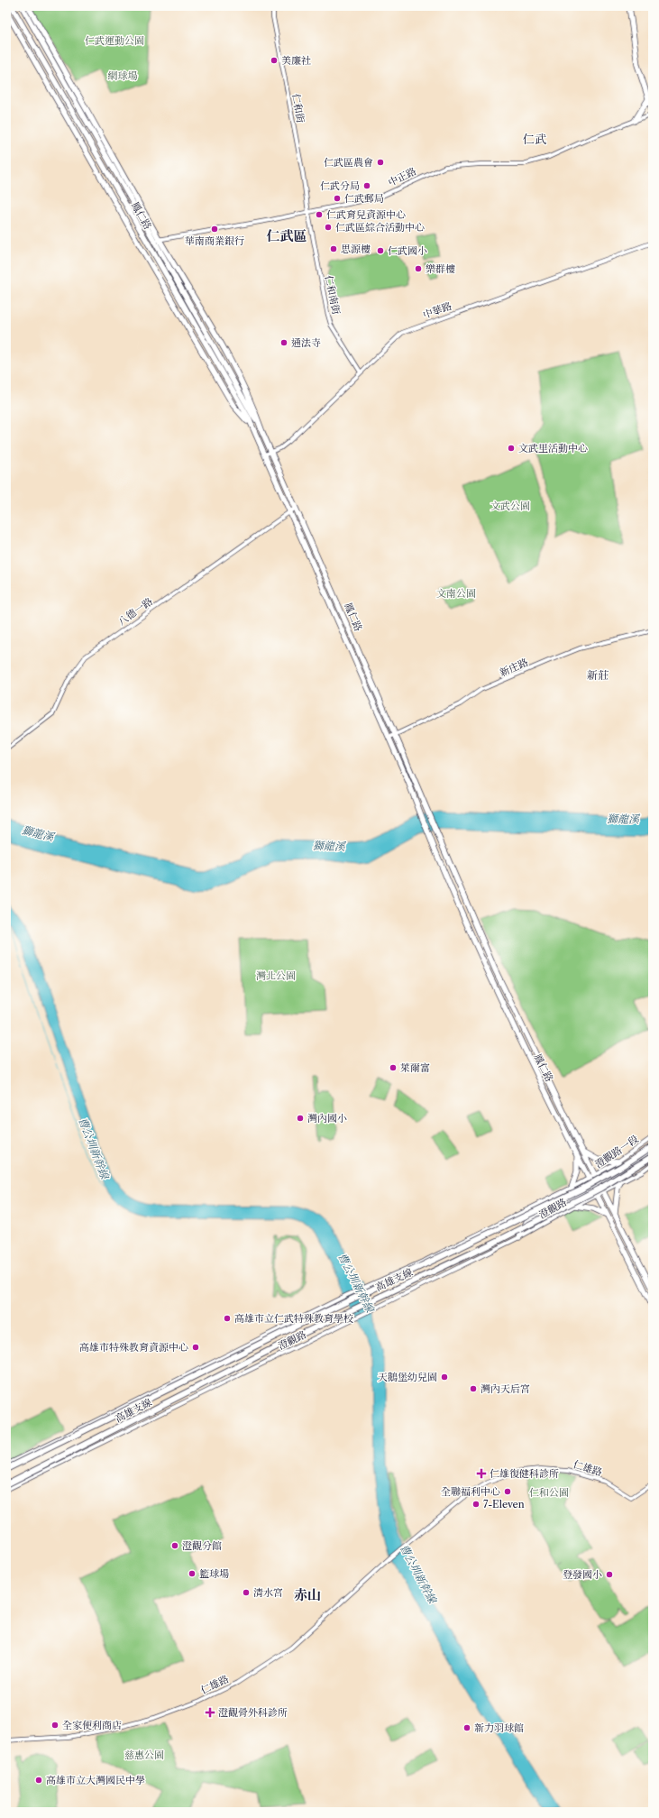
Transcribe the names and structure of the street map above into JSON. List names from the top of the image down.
{
  "streets": {
    "highway": ["高雄支線"],
    "main road": ["中正路", "鳳仁路"],
    "street": [
      "仁和街",
      "仁和南街",
      "中華路",
      "八德一路",
      "新庄路",
      "澄觀路一段",
      "澄觀路",
      "仁雄路"
    ]
  },
  "crossings": [
    ["仁和街", "中正路"],
    ["仁和街", "仁和南街"],
    ["中正路", "鳳仁路"],
    ["中正路", "仁和南街"],
    ["鳳仁路", "中華路"],
    ["鳳仁路", "八德一路"],
    ["鳳仁路", "新庄路"],
    ["鳳仁路", "澄觀路一段"],
    ["鳳仁路", "澄觀路"],
    ["仁和南街", "中華路"],
    ["澄觀路一段", "澄觀路"]
  ],
  "districts": [
    "仁武",
    "仁武區",
    "新莊",
    "赤山"
  ],
  "water": ["獅龍溪", "曹公圳新幹線"],
  "parks": [
    "仁武運動公園",
    "網球場",
    "文武公園",
    "文南公園",
    "灣北公園",
    "仁和公園",
    "慈惠公園"
  ],
  "places": {
    "other": [
      "美廉社",
      "仁武區農會",
      "仁武分局",
      "仁武郵局",
      "仁武育兒資源中心",
      "仁武區綜合活動中心",
      "華南商業銀行",
      "思源樓",
      "仁武國小",
      "樂群樓",
      "通法寺",
      "文武里活動中心",
      "萊爾富",
      "灣內國小",
      "高雄市立仁武特殊教育學校",
      "高雄市特殊教育資源中心",
      "天鵝堡幼兒園",
      "灣內天后宮",
      "全聯福利中心",
      "7-Eleven",
      "澄觀分館",
      "籃球場",
      "登發國小",
      "清水宮",
      "全家便利商店",
      "新力羽球館",
      "高雄市立大灣國民中學"
    ],
    "health": ["仁雄復健科診所", "澄觀骨外科診所"]
  }
}
